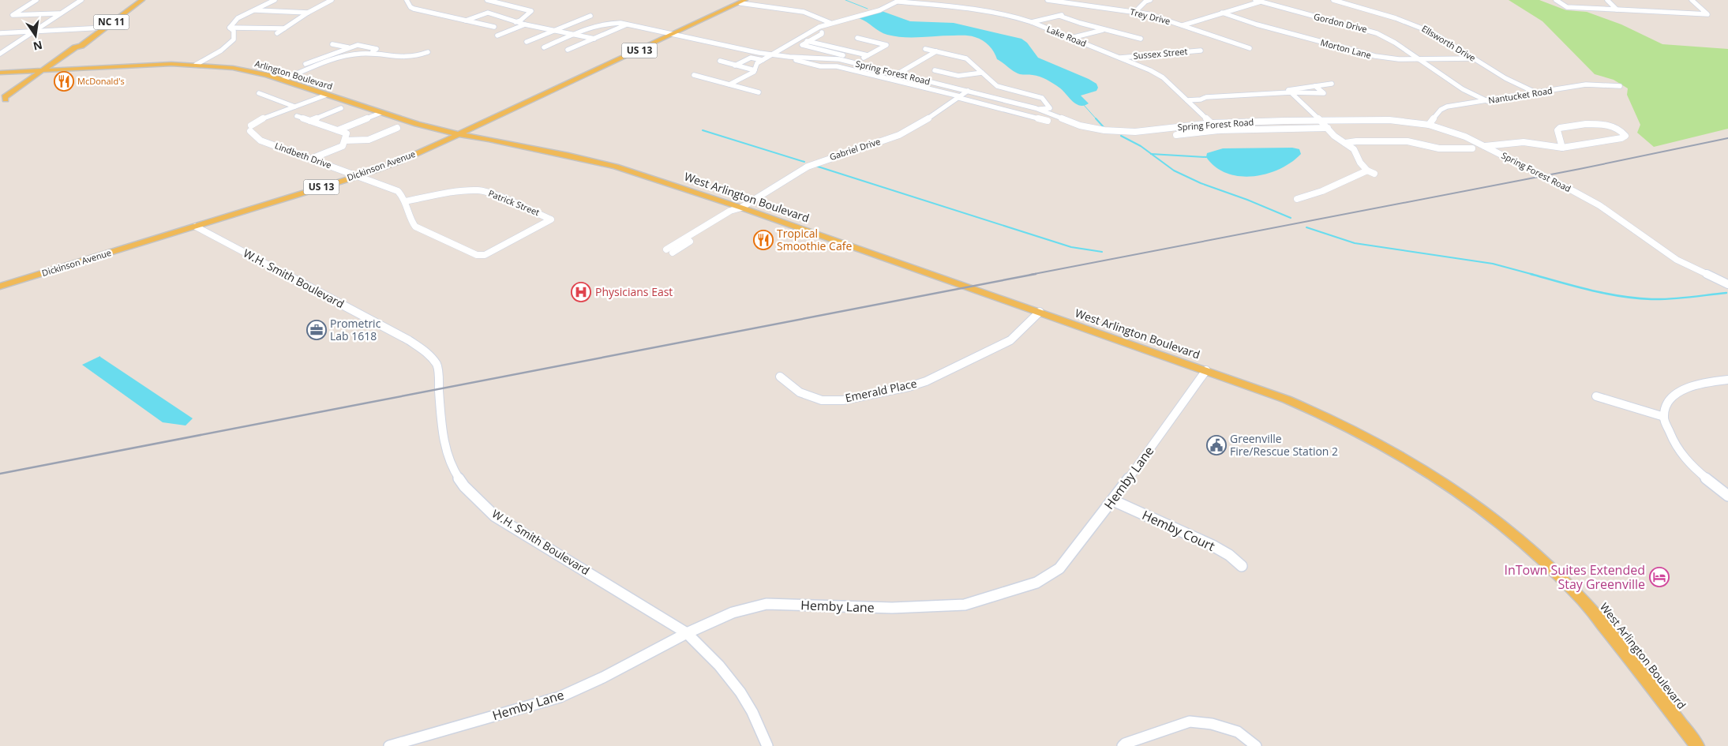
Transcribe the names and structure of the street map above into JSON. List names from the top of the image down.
{
  "streets": {
    "main road": [
      "NC 11",
      "US 13",
      "Arlington Boulevard",
      "Dickinson Avenue",
      "West Arlington Boulevard"
    ],
    "street": [
      "Trey Drive",
      "Gordon Drive",
      "Lake Road",
      "Ellsworth Drive",
      "Morton Lane",
      "Sussex Street",
      "Spring Forest Road",
      "Nantucket Road",
      "Gabriel Drive",
      "Lindbeth Drive",
      "Patrick Street",
      "W.H. Smith Boulevard",
      "Emerald Place",
      "Hemby Lane",
      "Hemby Court"
    ]
  },
  "crossings": [
    ["NC 11", "Arlington Boulevard"],
    ["Gordon Drive", "Morton Lane"],
    ["Gordon Drive", "Nantucket Road"],
    ["Lake Road", "Sussex Street"],
    ["Lake Road", "Spring Forest Road"],
    ["Ellsworth Drive", "Morton Lane"],
    ["Ellsworth Drive", "Nantucket Road"],
    ["Spring Forest Road", "Nantucket Road"],
    ["Spring Forest Road", "Gabriel Drive"],
    ["Spring Forest Road", "Dickinson Avenue"],
    ["Arlington Boulevard", "Dickinson Avenue"],
    ["Arlington Boulevard", "West Arlington Boulevard"],
    ["Gabriel Drive", "West Arlington Boulevard"],
    ["Lindbeth Drive", "Dickinson Avenue"],
    ["Lindbeth Drive", "Patrick Street"],
    ["Dickinson Avenue", "West Arlington Boulevard"],
    ["Dickinson Avenue", "W.H. Smith Boulevard"],
    ["West Arlington Boulevard", "Emerald Place"],
    ["West Arlington Boulevard", "Hemby Lane"],
    ["W.H. Smith Boulevard", "Hemby Lane"],
    ["Hemby Lane", "Hemby Court"]
  ],
  "places": {
    "restaurant": ["McDonald's", "Tropical Smoothie Cafe"],
    "hospital": ["Physicians East"],
    "office": ["Prometric Lab 1618"],
    "public building": ["Greenville Fire/Rescue Station 2"],
    "hotel": ["InTown Suites Extended Stay Greenville"]
  },
  "north": "bottom"
}
